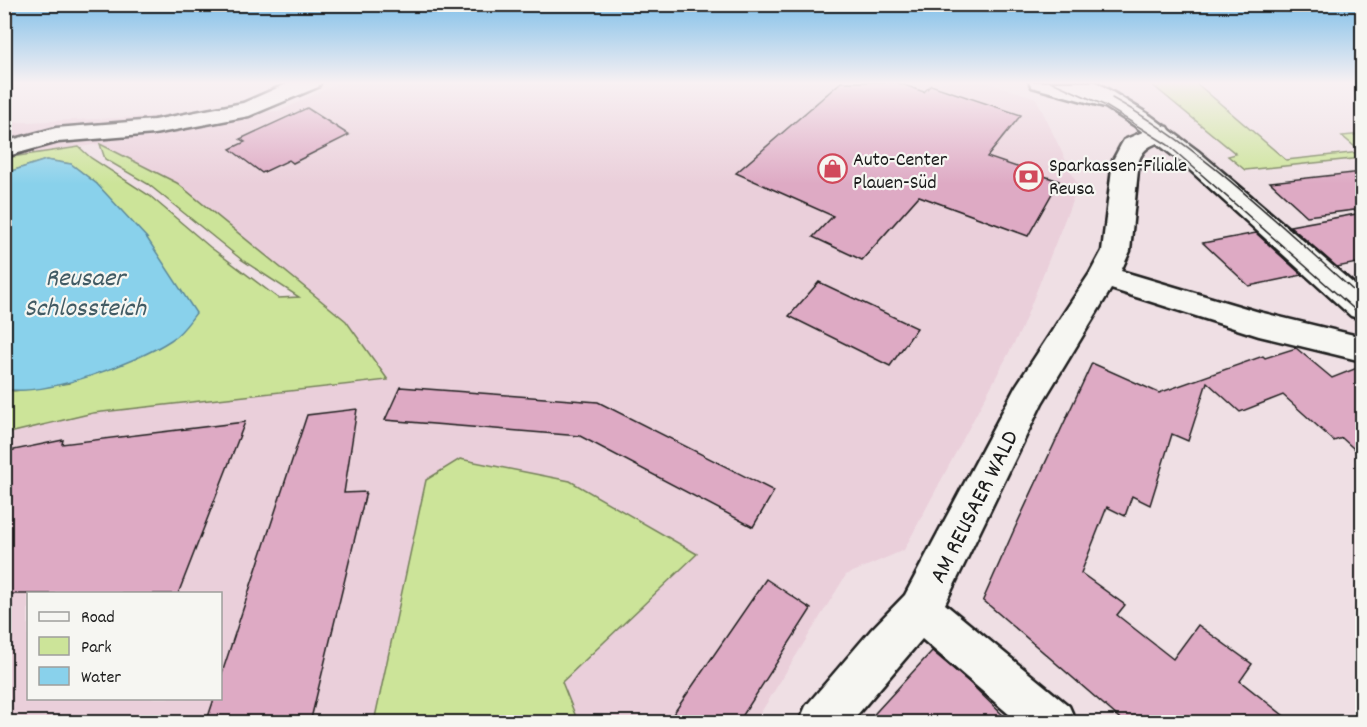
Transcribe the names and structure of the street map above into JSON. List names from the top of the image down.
{
  "streets": {
    "street": ["AM REUSAER WALD"]
  },
  "water": ["Reusaer Schlossteich"],
  "places": {
    "shop": ["Auto-Center Plauen-Süd"],
    "bank": ["Sparkassen-Filiale Reusa"]
  },
  "legend": ["Road", "Park", "Water"]
}
